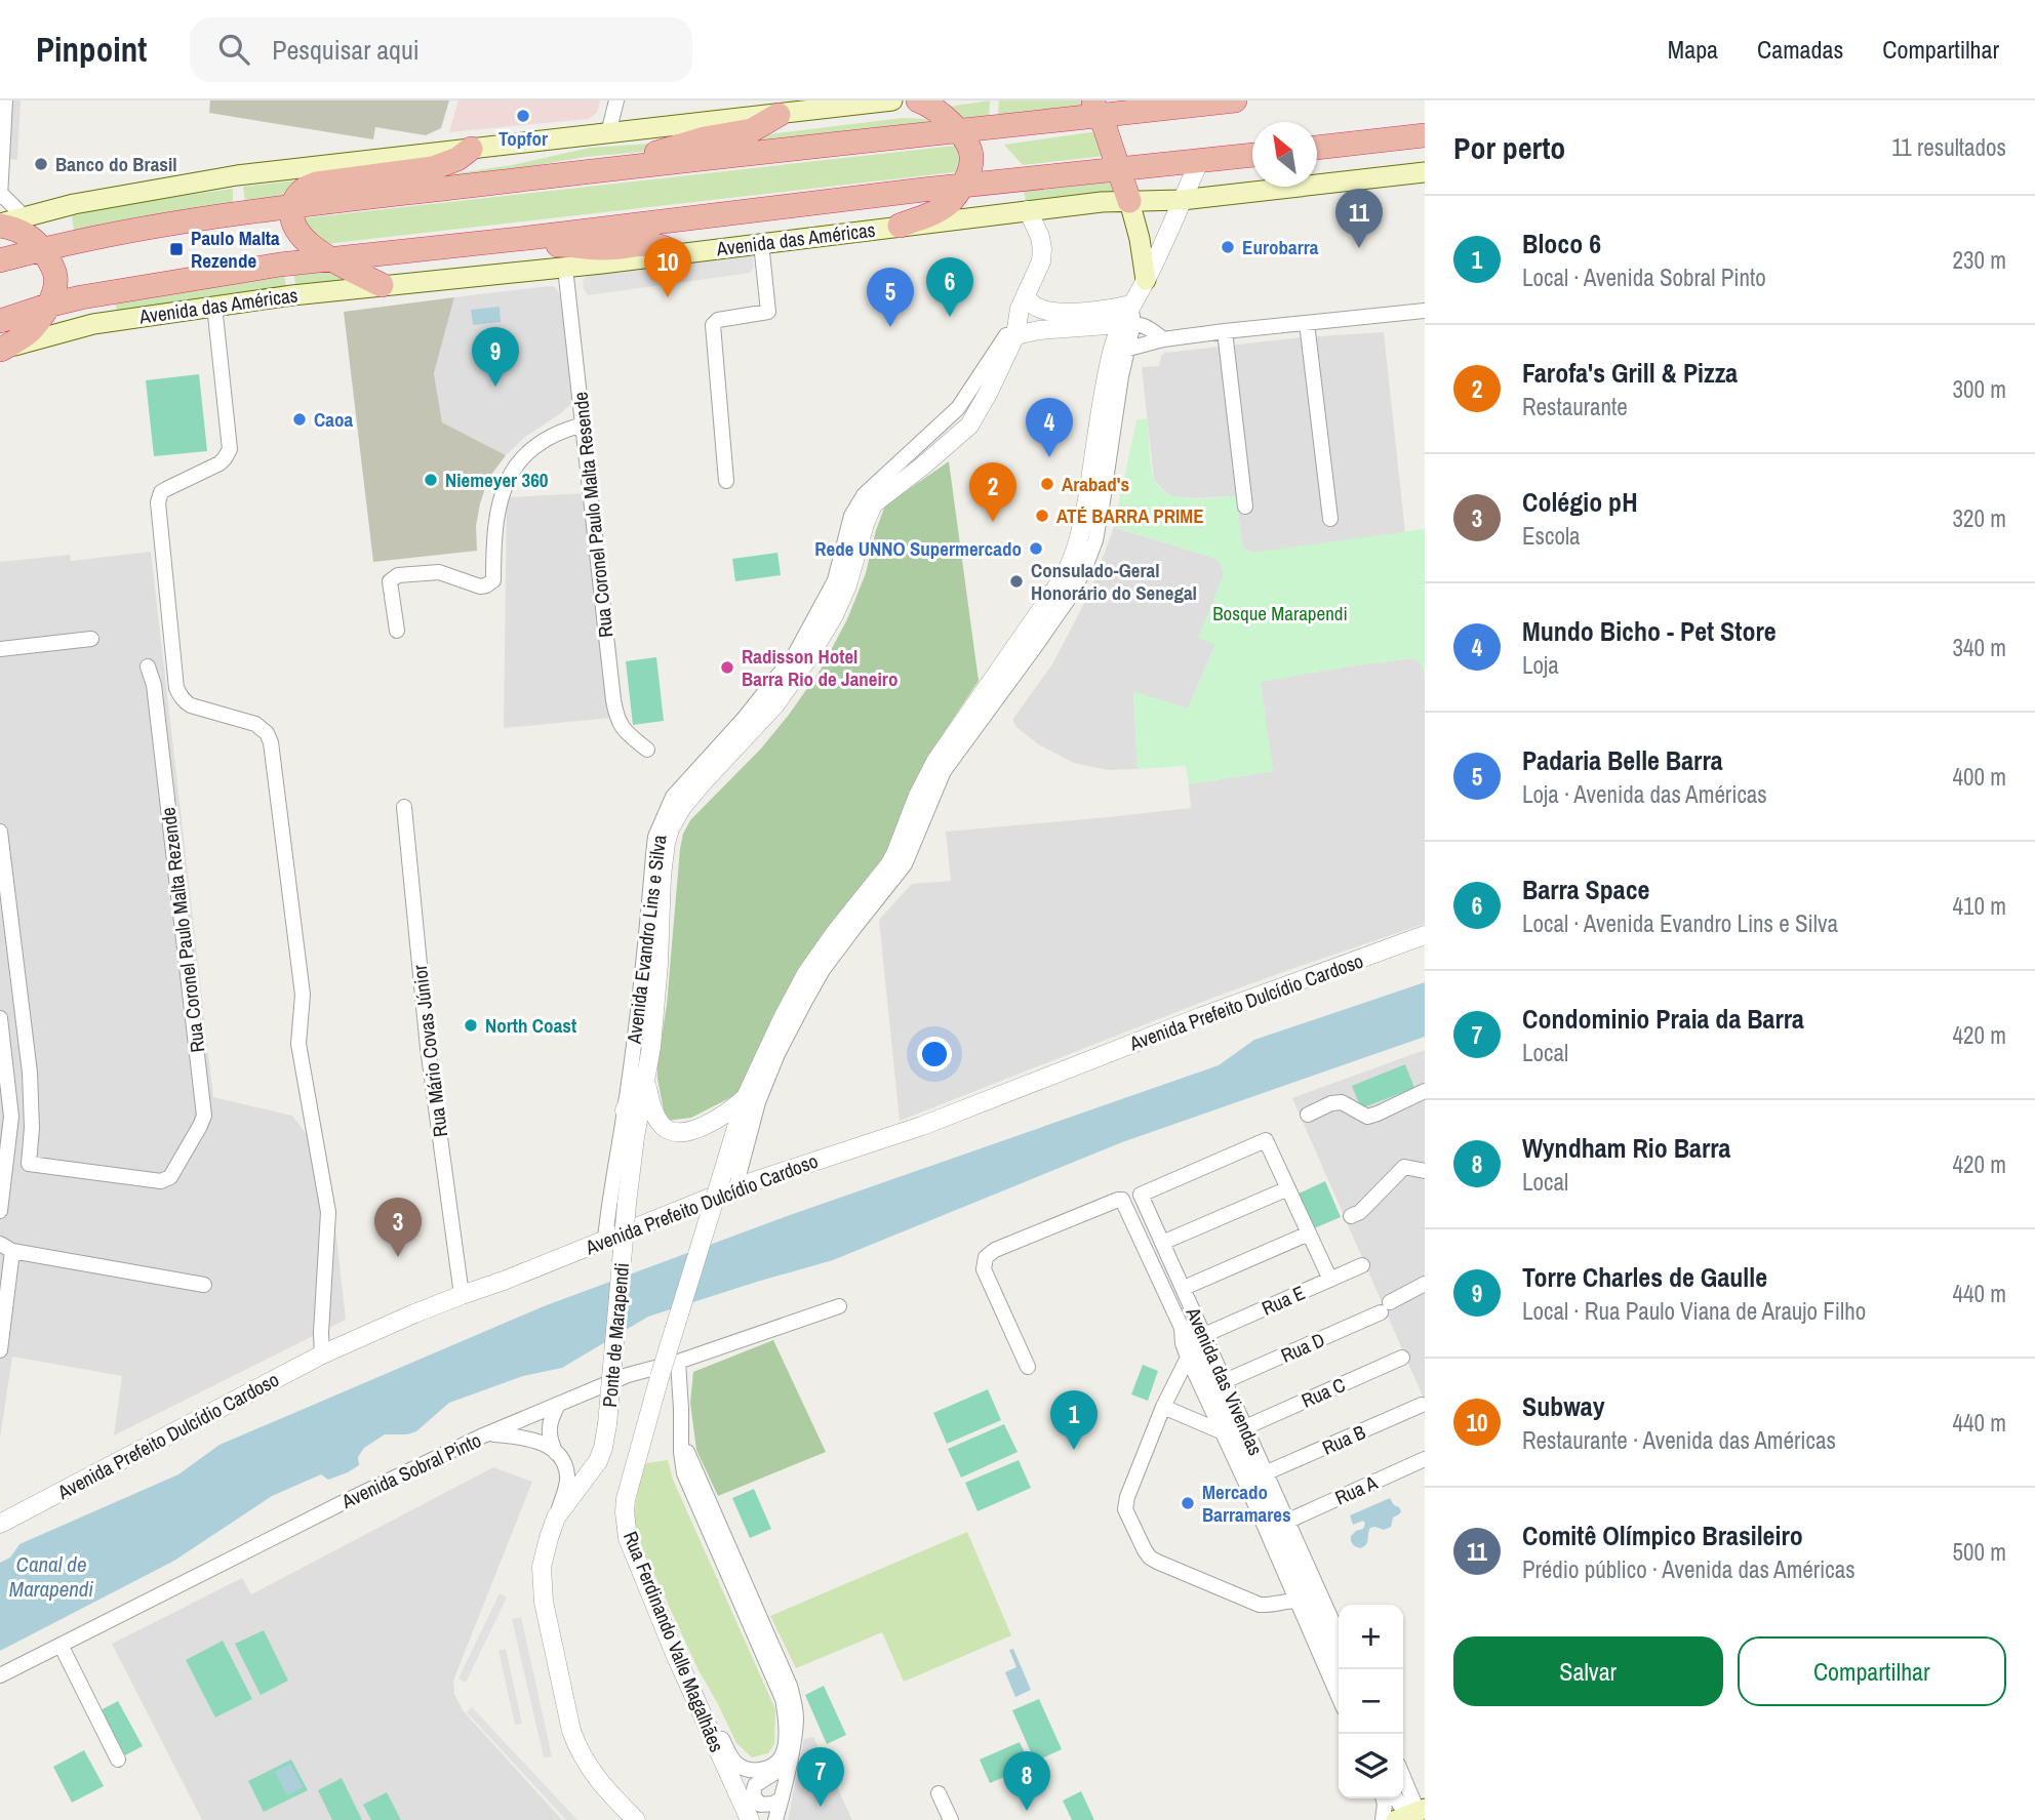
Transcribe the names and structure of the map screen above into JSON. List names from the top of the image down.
{
  "streets": {
    "highway": ["Avenida das Américas"],
    "street": [
      "Rua Coronel Paulo Malta Resende",
      "Rua Coronel Paulo Malta Rezende",
      "Avenida Evandro Lins e Silva",
      "Avenida Prefeito Dulcídio Cardoso",
      "Rua Mário Covas Júnior",
      "Rua E",
      "Ponte de Marapendi",
      "Rua D",
      "Avenida das Vivendas",
      "Rua C",
      "Rua B",
      "Avenida Sobral Pinto",
      "Rua A",
      "Rua Ferdinando Valle Magalhães"
    ]
  },
  "crossings": [
    ["Avenida das Américas", "Rua Coronel Paulo Malta Resende"],
    ["Avenida das Américas", "Avenida Evandro Lins e Silva"],
    ["Avenida Evandro Lins e Silva", "Avenida Prefeito Dulcídio Cardoso"],
    ["Avenida Evandro Lins e Silva", "Ponte de Marapendi"],
    ["Avenida Prefeito Dulcídio Cardoso", "Rua Mário Covas Júnior"],
    ["Avenida Prefeito Dulcídio Cardoso", "Rua Ferdinando Valle Magalhães"],
    ["Rua E", "Avenida das Vivendas"],
    ["Rua D", "Avenida das Vivendas"],
    ["Avenida das Vivendas", "Rua C"],
    ["Avenida das Vivendas", "Rua B"],
    ["Avenida das Vivendas", "Rua A"]
  ],
  "water": ["Canal de Marapendi"],
  "parks": ["Bosque Marapendi"],
  "places": {
    "other": [
      "Topfor",
      "Banco do Brasil",
      "Eurobarra",
      "Caoa",
      "Niemeyer 360",
      "Arabad's",
      "ATÉ BARRA PRIME",
      "Rede UNNO Supermercado",
      "Consulado-Geral Honorário do Senegal",
      "Radisson Hotel Barra Rio de Janeiro",
      "North Coast",
      "Mercado Barramares"
    ],
    "transit": ["Paulo Malta Rezende"]
  },
  "north": "top left",
  "page": {
    "header": "Pinpoint",
    "search": "Pesquisar aqui",
    "nav": ["Mapa", "Camadas", "Compartilhar"],
    "heading": ["Por perto", "11 resultados"],
    "pins": [
      "11",
      "10",
      "6",
      "5",
      "9",
      "4",
      "2",
      "3",
      "1",
      "7",
      "8"
    ],
    "list": [
      {
        "mark": "1",
        "name": "Bloco 6",
        "note": "Local · Avenida Sobral Pinto",
        "value": "230 m"
      },
      {
        "mark": "2",
        "name": "Farofa's Grill & Pizza",
        "note": "Restaurante",
        "value": "300 m"
      },
      {
        "mark": "3",
        "name": "Colégio pH",
        "note": "Escola",
        "value": "320 m"
      },
      {
        "mark": "4",
        "name": "Mundo Bicho - Pet Store",
        "note": "Loja",
        "value": "340 m"
      },
      {
        "mark": "5",
        "name": "Padaria Belle Barra",
        "note": "Loja · Avenida das Américas",
        "value": "400 m"
      },
      {
        "mark": "6",
        "name": "Barra Space",
        "note": "Local · Avenida Evandro Lins e Silva",
        "value": "410 m"
      },
      {
        "mark": "7",
        "name": "Condominio Praia da Barra",
        "note": "Local",
        "value": "420 m"
      },
      {
        "mark": "8",
        "name": "Wyndham Rio Barra",
        "note": "Local",
        "value": "420 m"
      },
      {
        "mark": "9",
        "name": "Torre Charles de Gaulle",
        "note": "Local · Rua Paulo Viana de Araujo Filho",
        "value": "440 m"
      },
      {
        "mark": "10",
        "name": "Subway",
        "note": "Restaurante · Avenida das Américas",
        "value": "440 m"
      },
      {
        "mark": "11",
        "name": "Comitê Olímpico Brasileiro",
        "note": "Prédio público · Avenida das Américas",
        "value": "500 m"
      }
    ],
    "map_buttons": ["+", "−"],
    "buttons": ["Salvar", "Compartilhar"]
  }
}
